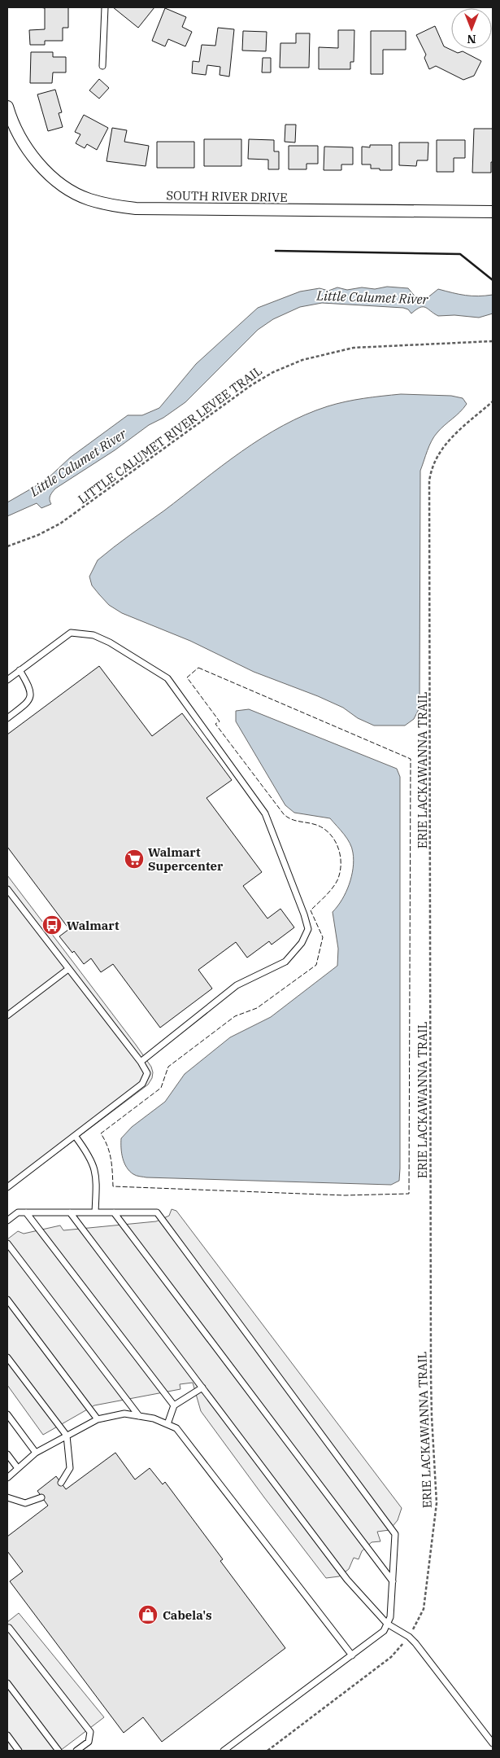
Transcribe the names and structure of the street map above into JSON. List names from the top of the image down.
{
  "streets": {
    "street": ["SOUTH RIVER DRIVE"],
    "path": ["LITTLE CALUMET RIVER LEVEE TRAIL", "ERIE LACKAWANNA TRAIL"]
  },
  "water": ["Little Calumet River"],
  "places": {
    "supermarket": ["Walmart Supercenter"],
    "bus stop": ["Walmart"],
    "shop": ["Cabela's"]
  },
  "north": "bottom"
}
